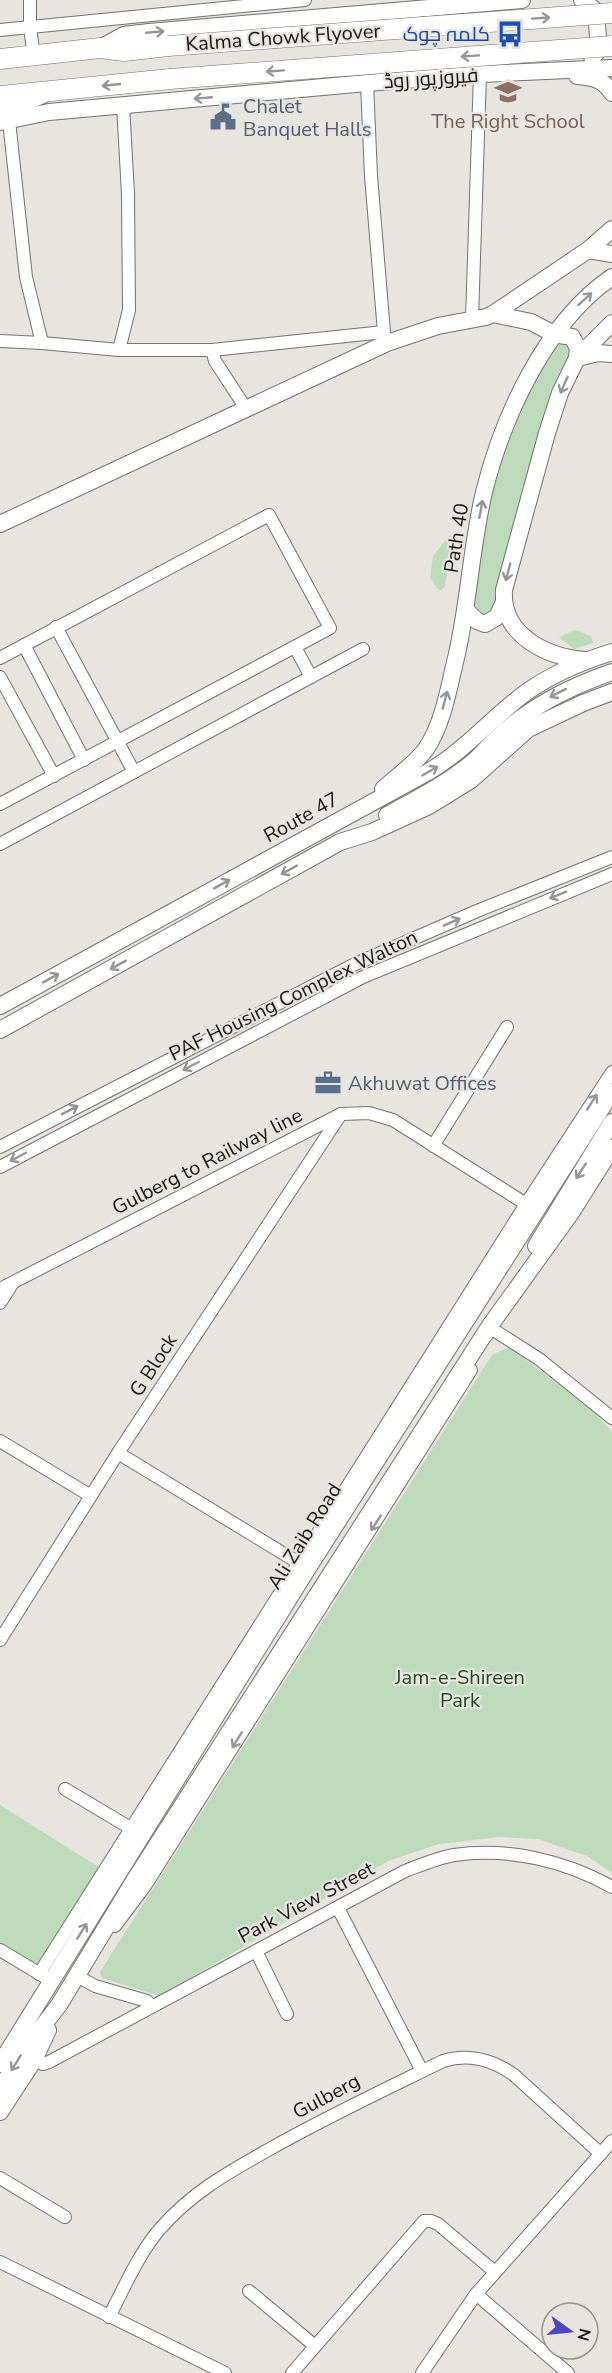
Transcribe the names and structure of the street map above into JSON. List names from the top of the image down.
{
  "streets": {
    "main road": ["Kalma Chowk Flyover"],
    "street": [
      "فیروزپور روڈ",
      "Path 40",
      "Route 47",
      "PAF Housing Complex Walton",
      "Gulberg to Railway line",
      "G Block",
      "Ali Zaib Road",
      "Park View Street",
      "Gulberg"
    ]
  },
  "crossings": [
    ["Path 40", "Route 47"],
    ["Gulberg to Railway line", "G Block"]
  ],
  "parks": ["Jam-e-Shireen Park"],
  "places": {
    "bus stop": ["کلمہ چوک"],
    "school or university": ["The Right School"],
    "public building": ["Chalet Banquet Halls"],
    "office": ["Akhuwat Offices"]
  },
  "north": "right"
}
